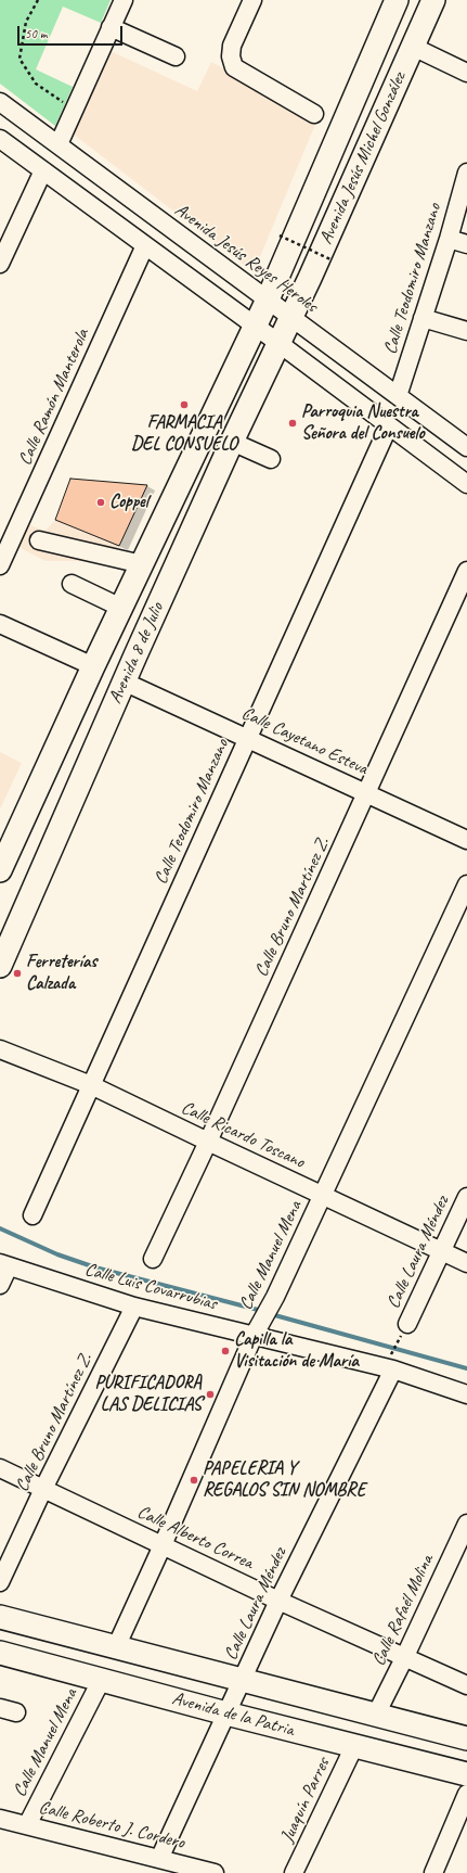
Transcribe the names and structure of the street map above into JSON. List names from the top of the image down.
{
  "streets": {
    "main road": ["Avenida Jesús Michel González", "Avenida 8 de Julio", "Avenida de la Patria"],
    "street": [
      "Avenida Jesús Reyes Heroles",
      "Calle Teodomiro Manzano",
      "Calle Ramón Manterola",
      "Calle Cayetano Esteva",
      "Calle Bruno Martínez Z.",
      "Calle Ricardo Toscano",
      "Calle Laura Méndez",
      "Calle Manuel Mena",
      "Calle Luis Covarrubias",
      "Calle Alberto Correa",
      "Calle Rafaél Molina",
      "Juaquín Parres",
      "Calle Roberto J. Cordero"
    ]
  },
  "crossings": [
    ["Avenida Jesús Michel González", "Avenida Jesús Reyes Heroles"],
    ["Avenida Jesús Michel González", "Avenida 8 de Julio"],
    ["Avenida Jesús Reyes Heroles", "Calle Teodomiro Manzano"],
    ["Calle Teodomiro Manzano", "Calle Cayetano Esteva"],
    ["Calle Teodomiro Manzano", "Calle Ricardo Toscano"],
    ["Avenida 8 de Julio", "Calle Cayetano Esteva"],
    ["Calle Cayetano Esteva", "Calle Bruno Martínez Z."],
    ["Calle Bruno Martínez Z.", "Calle Ricardo Toscano"],
    ["Calle Bruno Martínez Z.", "Calle Luis Covarrubias"],
    ["Calle Bruno Martínez Z.", "Calle Alberto Correa"],
    ["Calle Ricardo Toscano", "Calle Laura Méndez"],
    ["Calle Ricardo Toscano", "Calle Manuel Mena"],
    ["Calle Laura Méndez", "Calle Luis Covarrubias"],
    ["Calle Laura Méndez", "Calle Alberto Correa"],
    ["Calle Laura Méndez", "Avenida de la Patria"],
    ["Calle Laura Méndez", "Calle Roberto J. Cordero"],
    ["Calle Manuel Mena", "Calle Luis Covarrubias"],
    ["Calle Manuel Mena", "Calle Alberto Correa"],
    ["Calle Manuel Mena", "Avenida de la Patria"],
    ["Calle Manuel Mena", "Calle Roberto J. Cordero"],
    ["Calle Alberto Correa", "Calle Rafaél Molina"],
    ["Calle Rafaél Molina", "Avenida de la Patria"],
    ["Avenida de la Patria", "Juaquín Parres"]
  ],
  "places": [
    "FARMACIA DEL CONSUELO",
    "Parroquia Nuestra Señora del Consuelo",
    "Coppel",
    "Ferreterías Calzada",
    "Capilla la Visitación de María",
    "PURIFICADORA LAS DELICIAS",
    "PAPELERIA Y REGALOS SIN NOMBRE"
  ],
  "scale_bar": "50 m"
}
